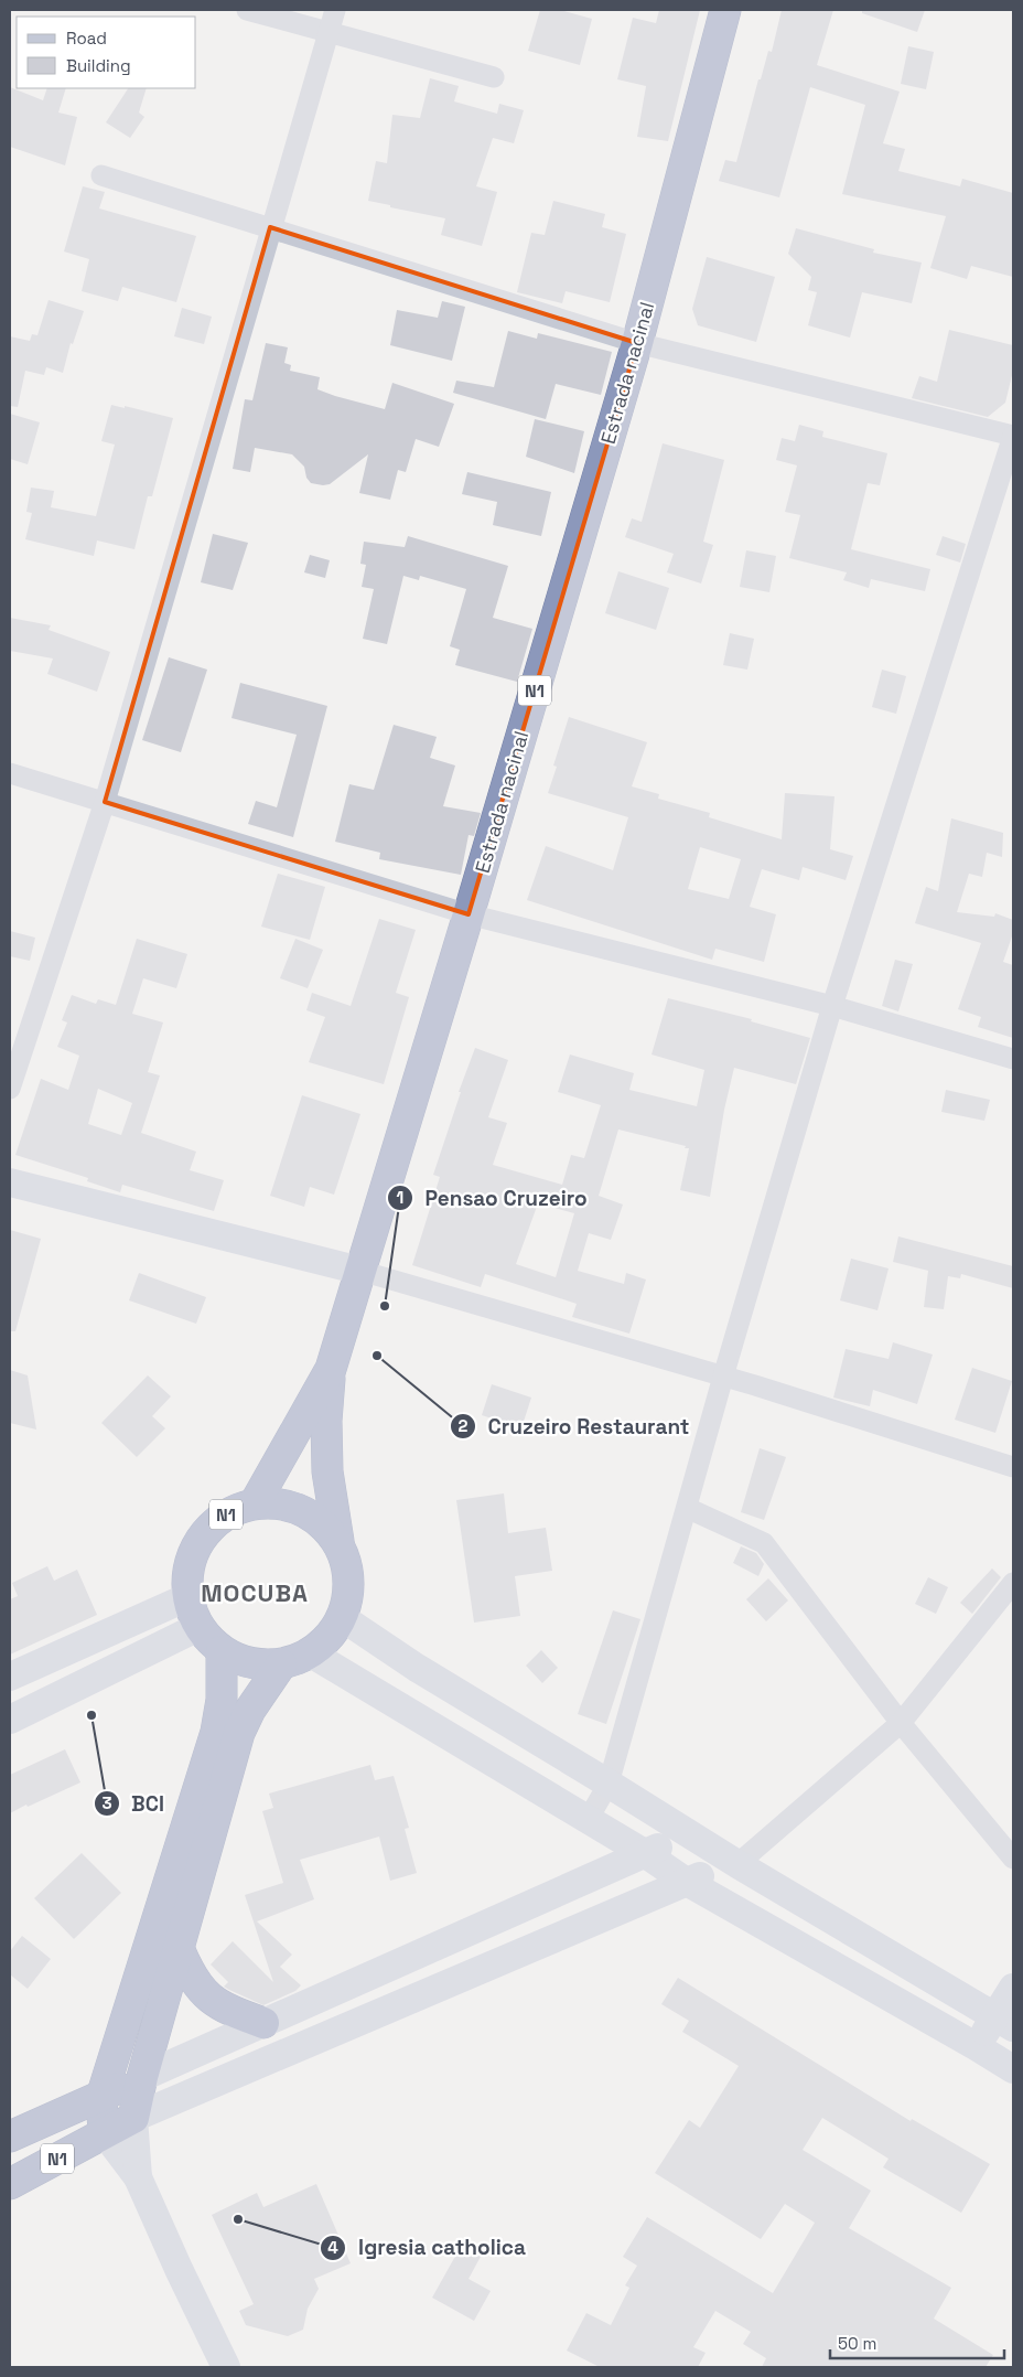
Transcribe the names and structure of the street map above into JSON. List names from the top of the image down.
{
  "streets": {
    "highway": ["Estrada nacinal", "N1"]
  },
  "crossings": [
    ["Estrada nacinal", "N1"]
  ],
  "districts": ["MOCUBA"],
  "places": [
    "Pensao Cruzeiro",
    "Cruzeiro Restaurant",
    "BCI",
    "Igresia catholica"
  ],
  "legend": ["Road", "Building"],
  "scale_bar": "50 m"
}
